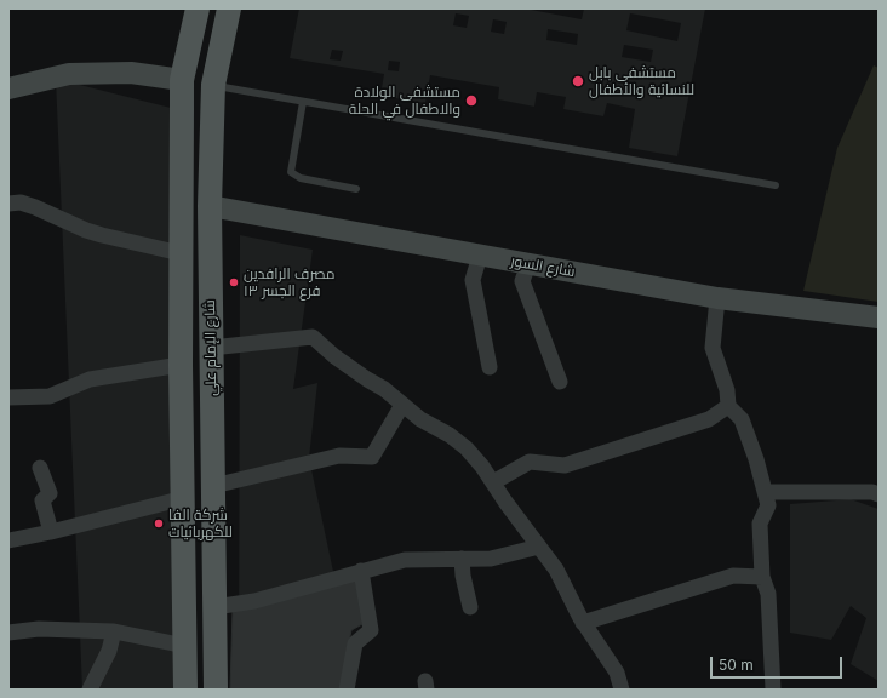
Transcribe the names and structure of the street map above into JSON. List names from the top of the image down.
{
  "streets": {
    "main road": ["شارع الإمام علي"],
    "street": ["شارع السور"]
  },
  "crossings": [
    ["شارع السور", "شارع الإمام علي"]
  ],
  "places": [
    "مستشفى بابل للنسائية والأطفال",
    "مستشفى الولادة والاطفال في الحلة",
    "مصرف الرافدين فرع الجسر ١٣",
    "شركة الفا للكهربائيات"
  ],
  "scale_bar": "50 m"
}
